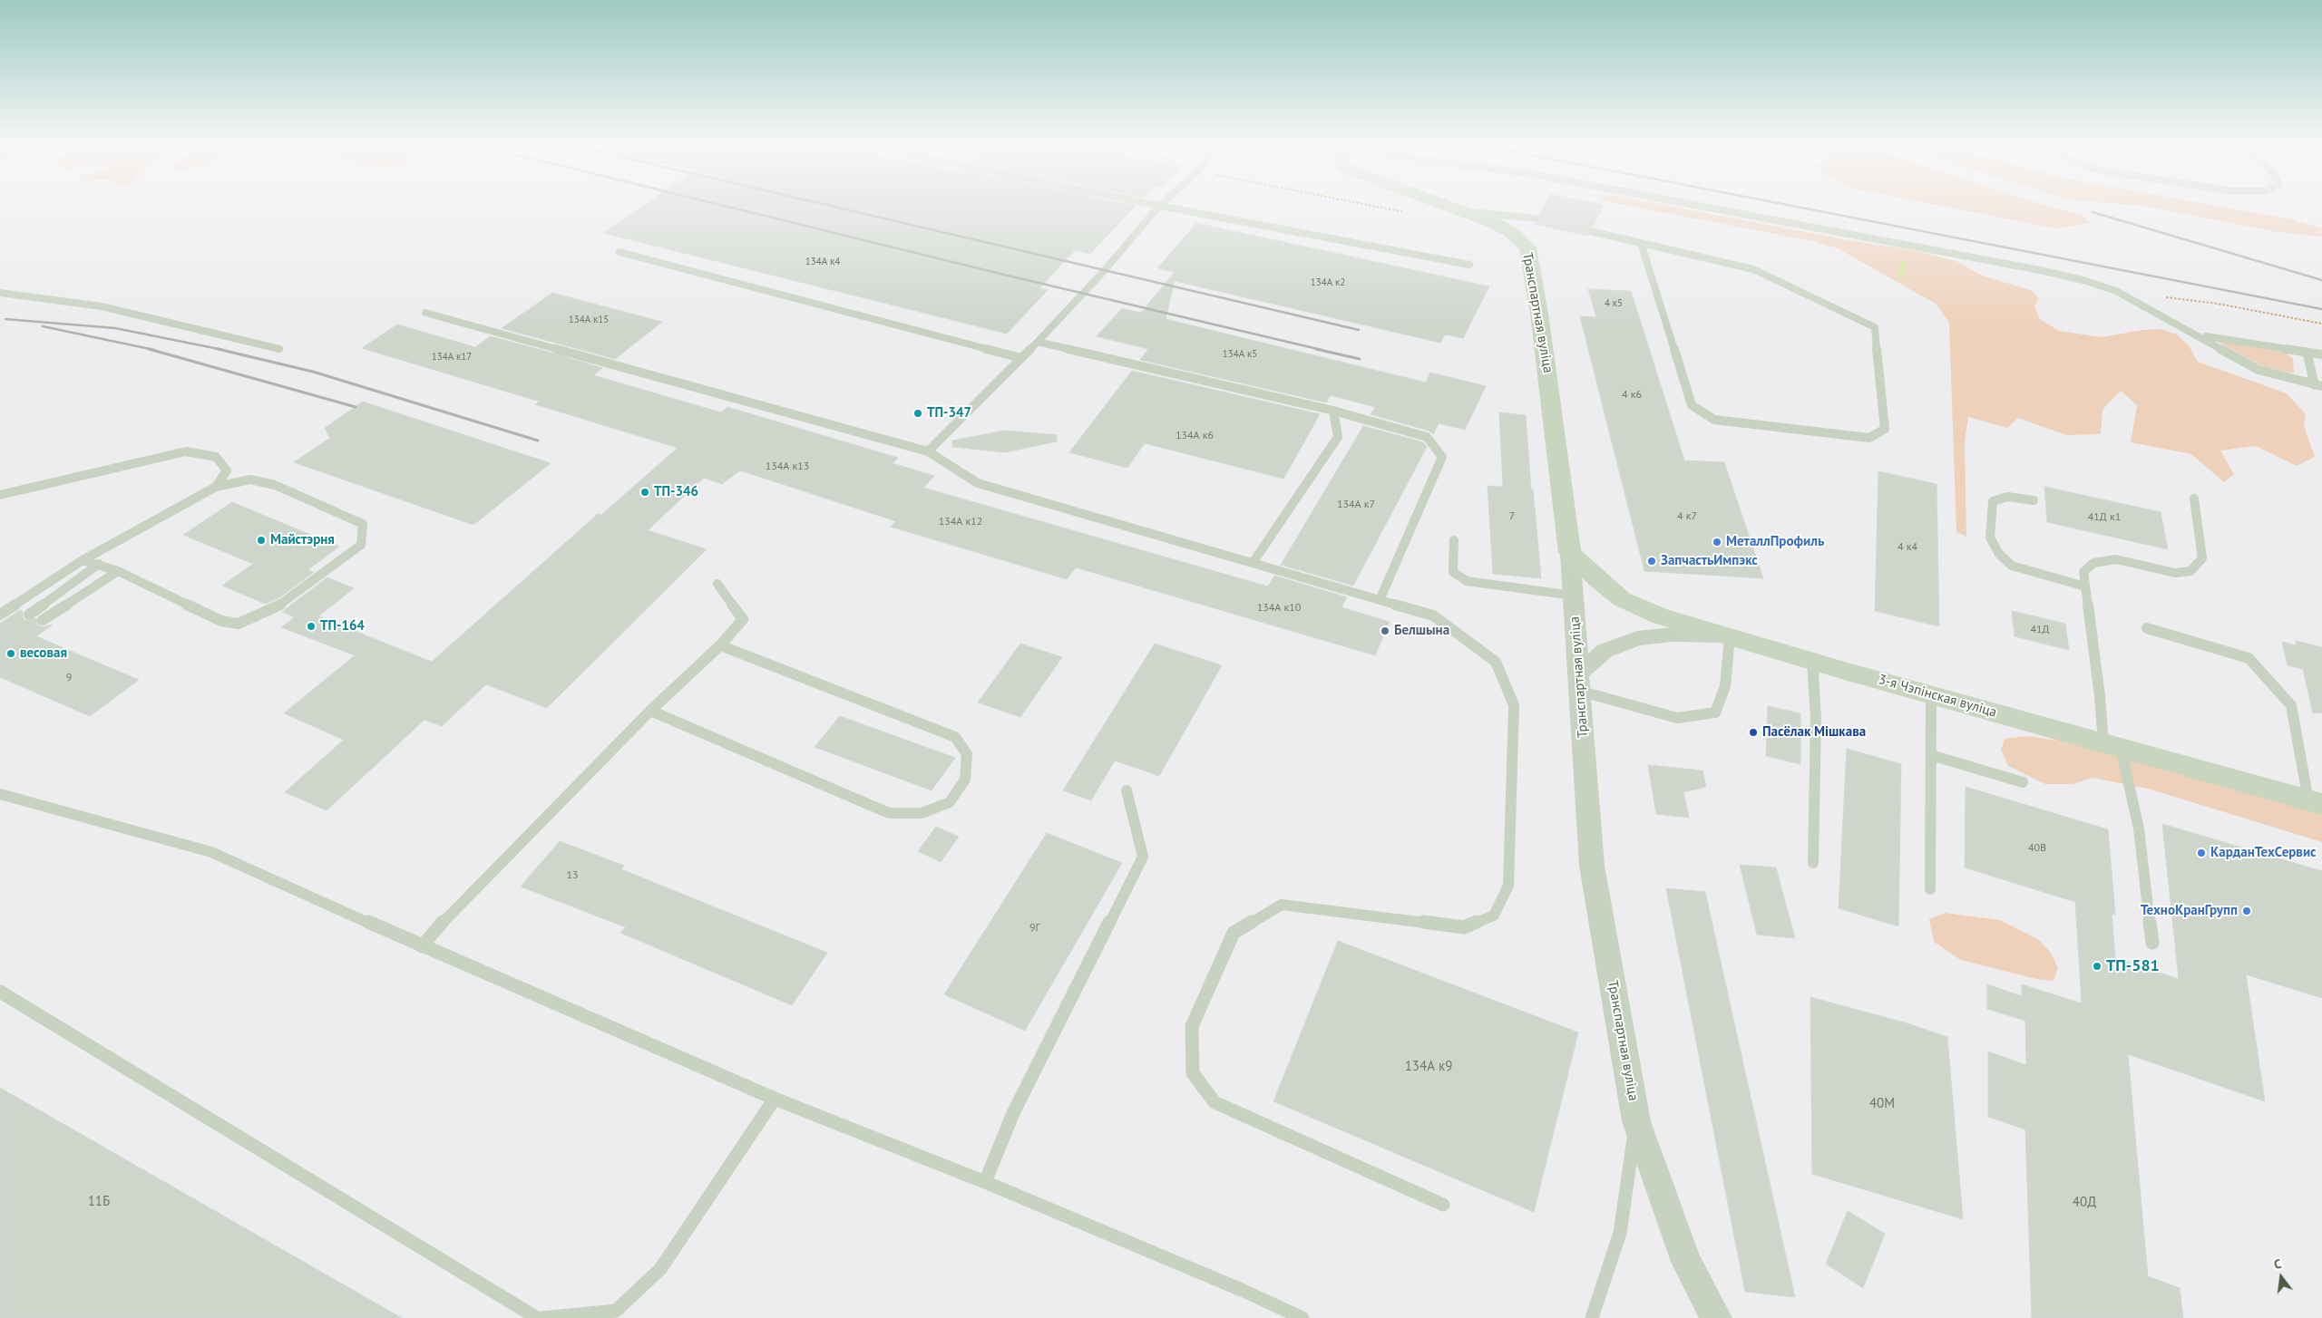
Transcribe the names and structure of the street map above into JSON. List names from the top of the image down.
{
  "streets": {
    "main road": ["Транспартная вуліца", "3-я Чэпінская вуліца"]
  },
  "crossings": [
    ["Транспартная вуліца", "3-я Чэпінская вуліца"]
  ],
  "places": [
    "ТП-347",
    "ТП-346",
    "Майстэрня",
    "МеталлПрофиль",
    "ЗапчастьИмпэкс",
    "ТП-164",
    "Белшына",
    "весовая",
    "Пасёлак Мішкава",
    "КарданТехСервис",
    "ТехноКранГрупп",
    "ТП-581"
  ],
  "house_numbers": [
    "134А к4",
    "134А к2",
    "4 к5",
    "134А к15",
    "134А к5",
    "134А к17",
    "4 к6",
    "134А к6",
    "134А к13",
    "134А к7",
    "7",
    "4 к7",
    "41Д к1",
    "134А к12",
    "4 к4",
    "134А к10",
    "41Д",
    "9",
    "40В",
    "13",
    "9Г",
    "134А к9",
    "40М",
    "11Б",
    "40Д"
  ],
  "north": "top"
}
